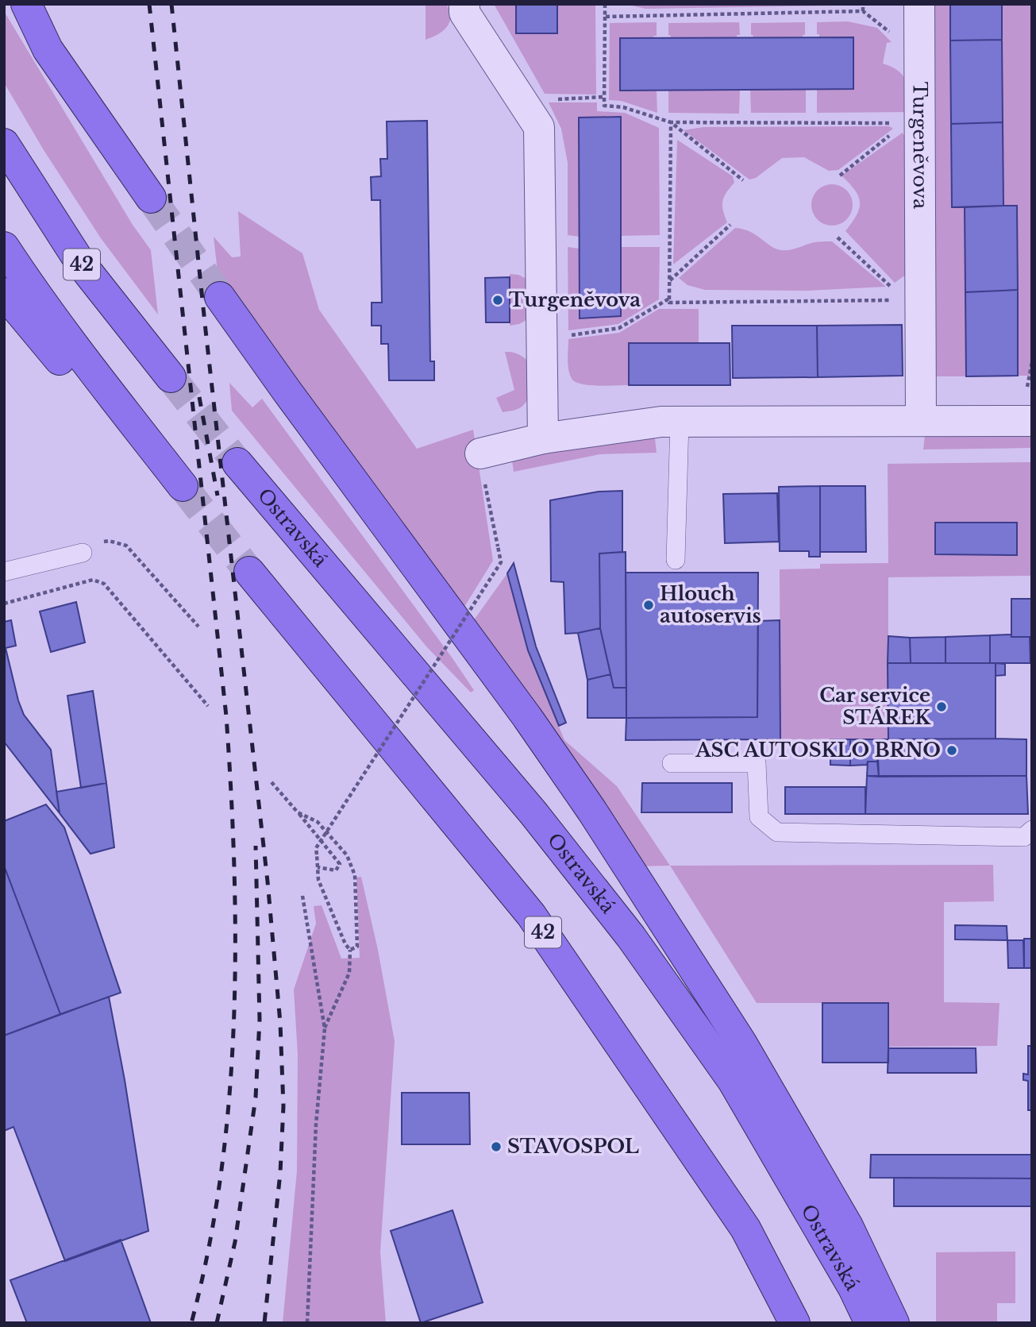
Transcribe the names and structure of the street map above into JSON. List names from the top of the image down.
{
  "streets": {
    "highway": ["42", "Ostravská"],
    "street": ["Turgeněvova"]
  },
  "places": [
    "Turgeněvova",
    "Hlouch autoservis",
    "Car service STÁREK",
    "ASC AUTOSKLO BRNO",
    "STAVOSPOL"
  ]
}
